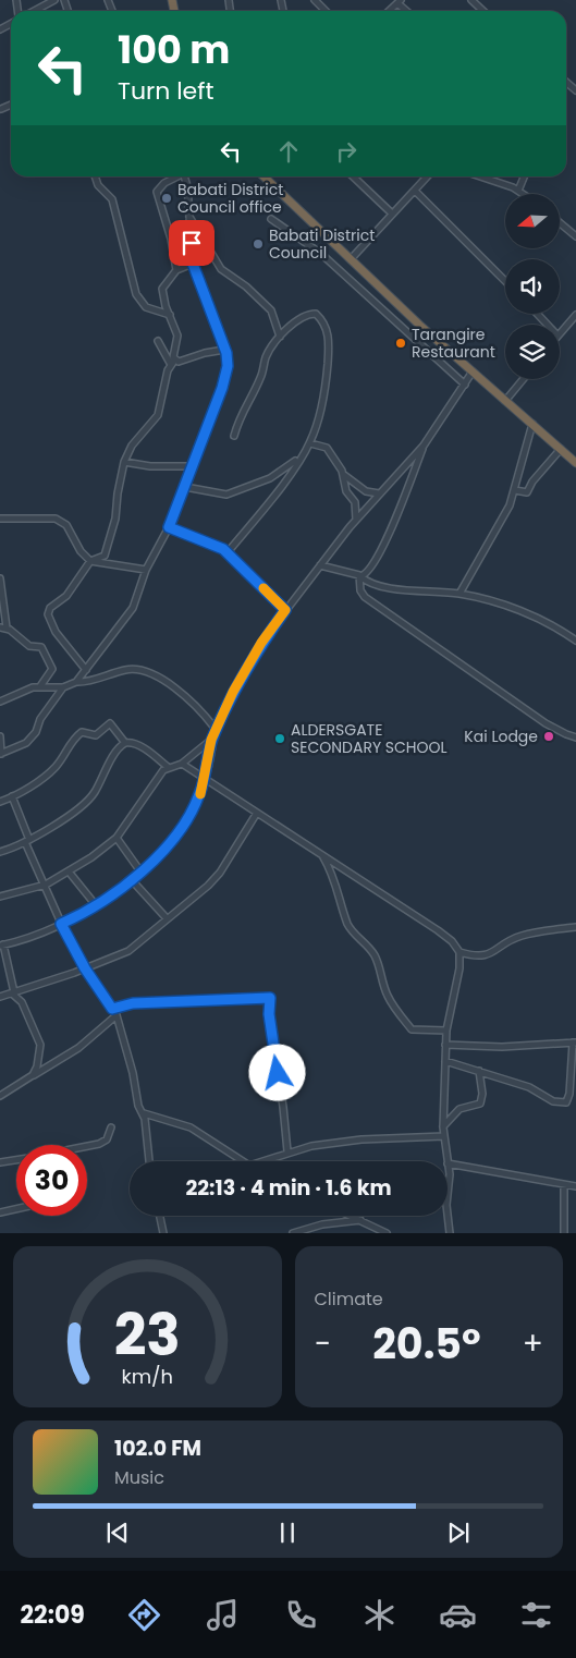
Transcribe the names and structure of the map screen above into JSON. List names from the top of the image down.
{
  "places": [
    "Babati District Council office",
    "Babati District Council",
    "Tarangire Restaurant",
    "Kai Lodge",
    "ALDERSGATE SECONDARY SCHOOL"
  ],
  "north": "left",
  "page": {
    "turn": ["100 m", "Turn left"],
    "limit": "30",
    "trip": "22:13 · 4 min · 1.6 km",
    "tile": "Climate",
    "heat": ["−", "20.5°", "+"],
    "song": ["102.0 FM", "Music"],
    "tabs": "22:09",
    "gauge": ["23", "km/h"]
  }
}
